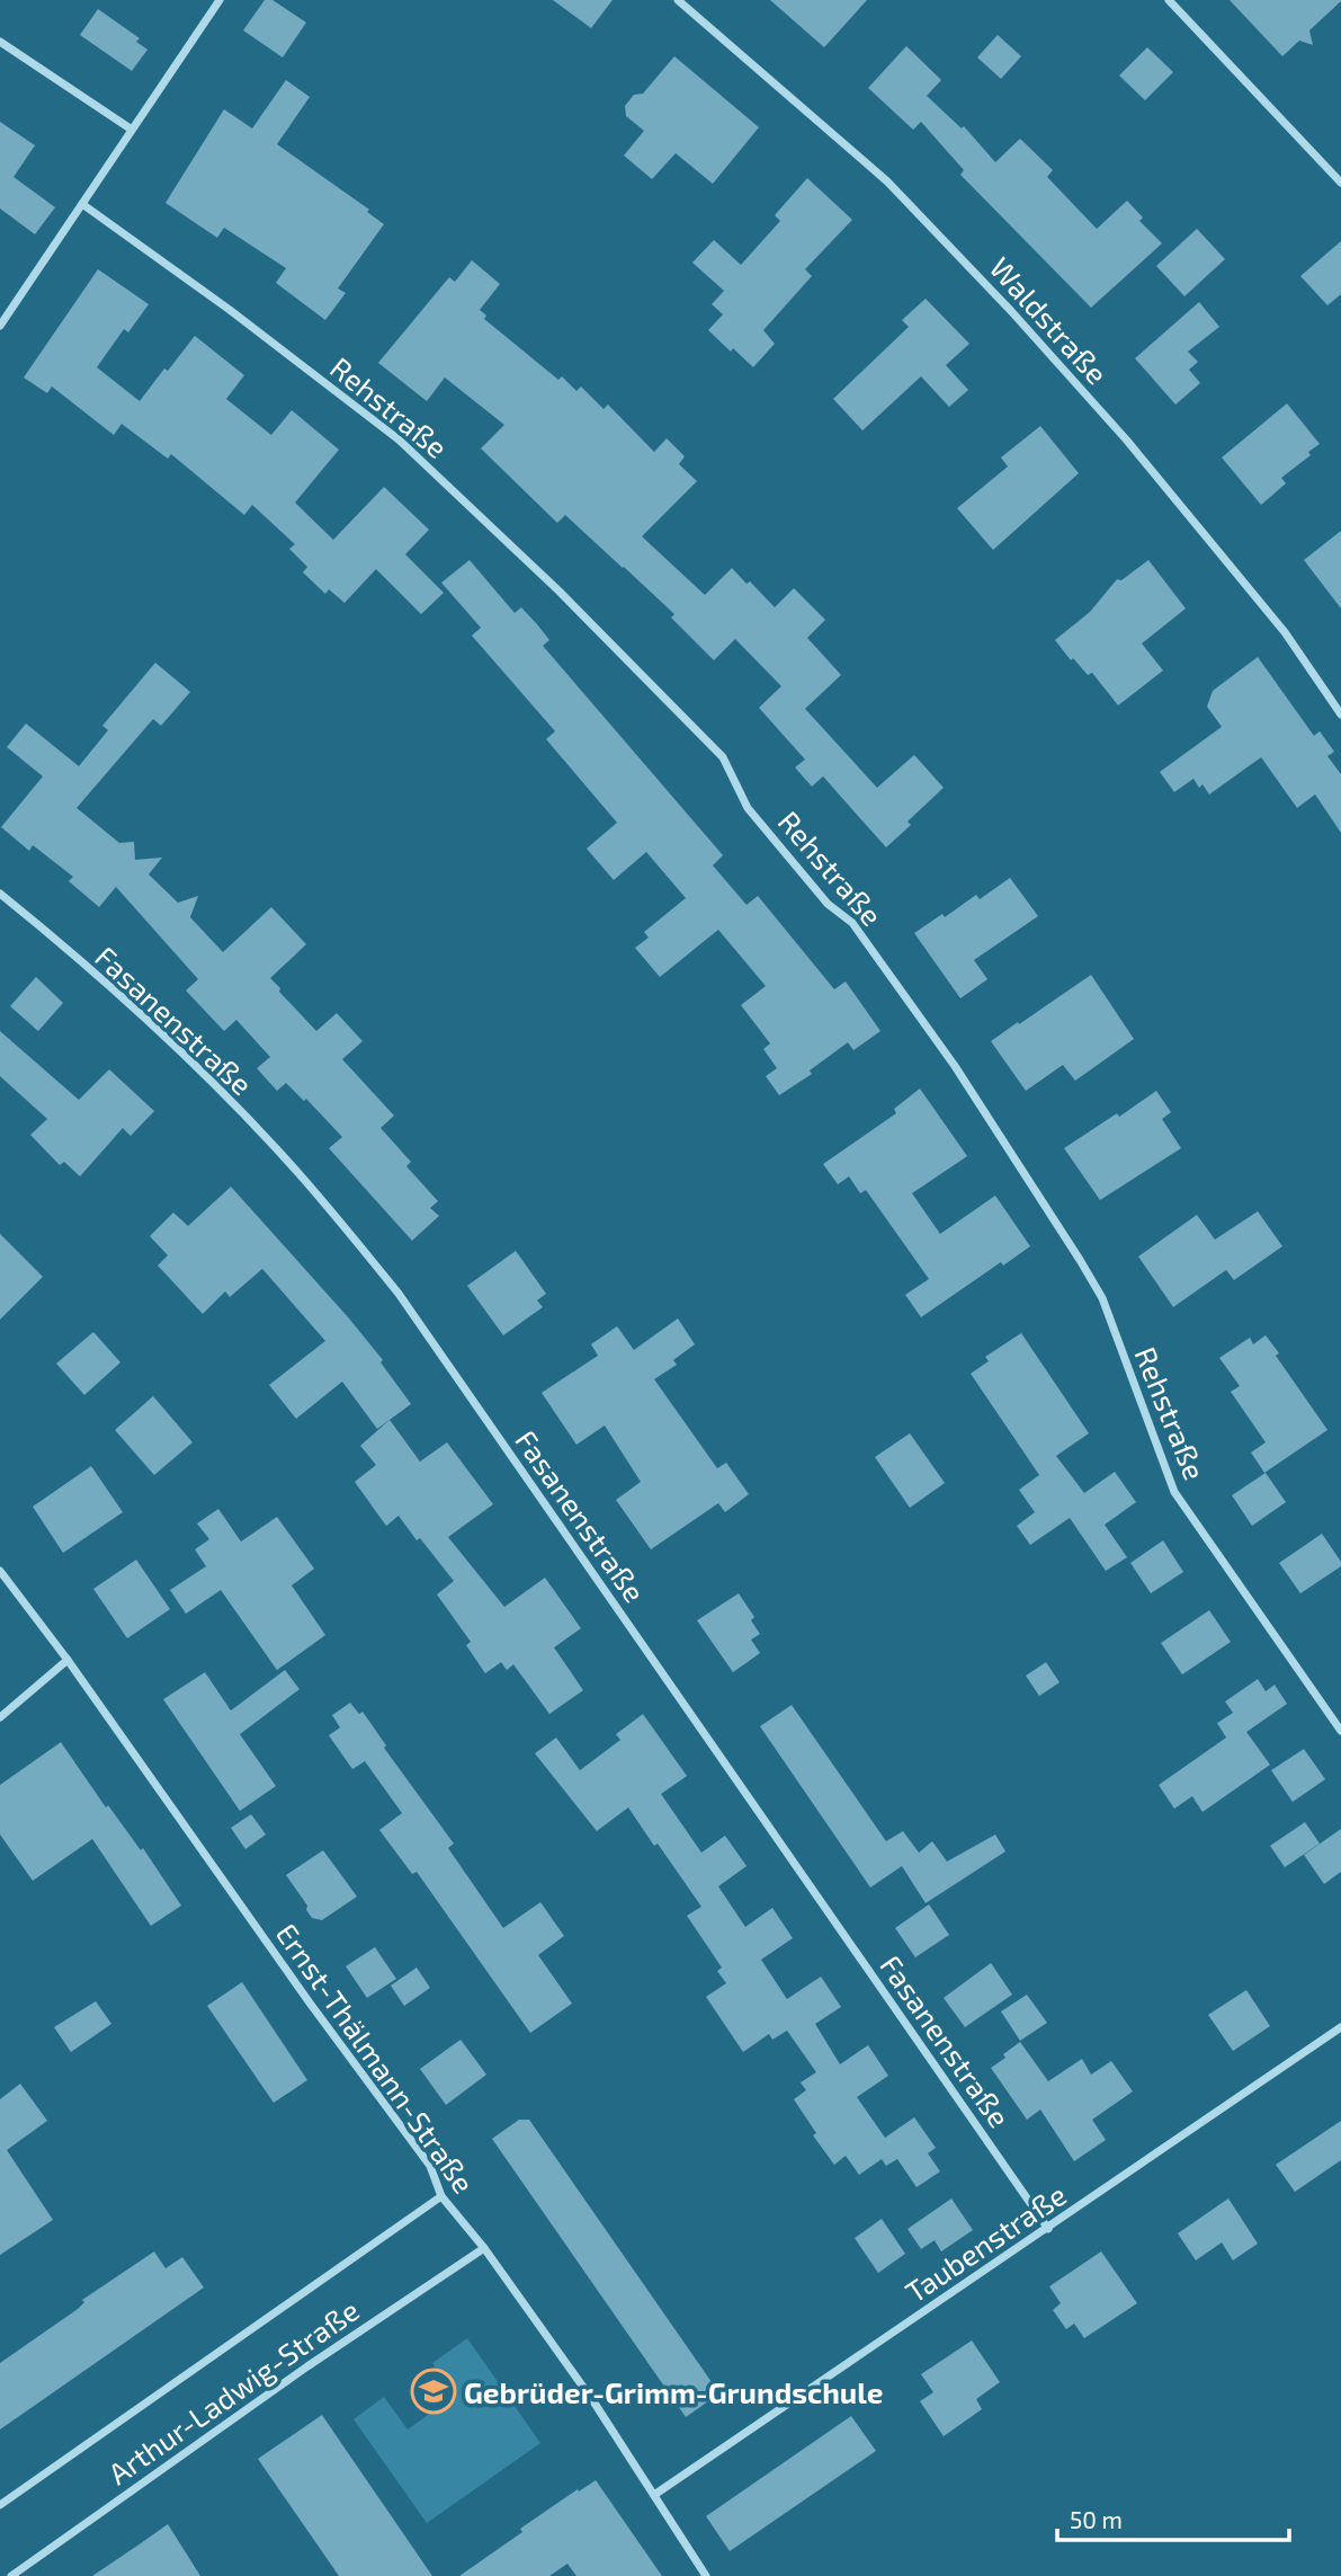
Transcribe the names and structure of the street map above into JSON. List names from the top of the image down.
{
  "streets": {
    "street": [
      "Waldstraße",
      "Rehstraße",
      "Fasanenstraße",
      "Ernst-Thälmann-Straße",
      "Taubenstraße",
      "Arthur-Ladwig-Straße"
    ]
  },
  "crossings": [
    ["Fasanenstraße", "Taubenstraße"],
    ["Ernst-Thälmann-Straße", "Taubenstraße"],
    ["Ernst-Thälmann-Straße", "Arthur-Ladwig-Straße"]
  ],
  "places": {
    "school or university": ["Gebrüder-Grimm-Grundschule"]
  },
  "scale_bar": "50 m"
}
